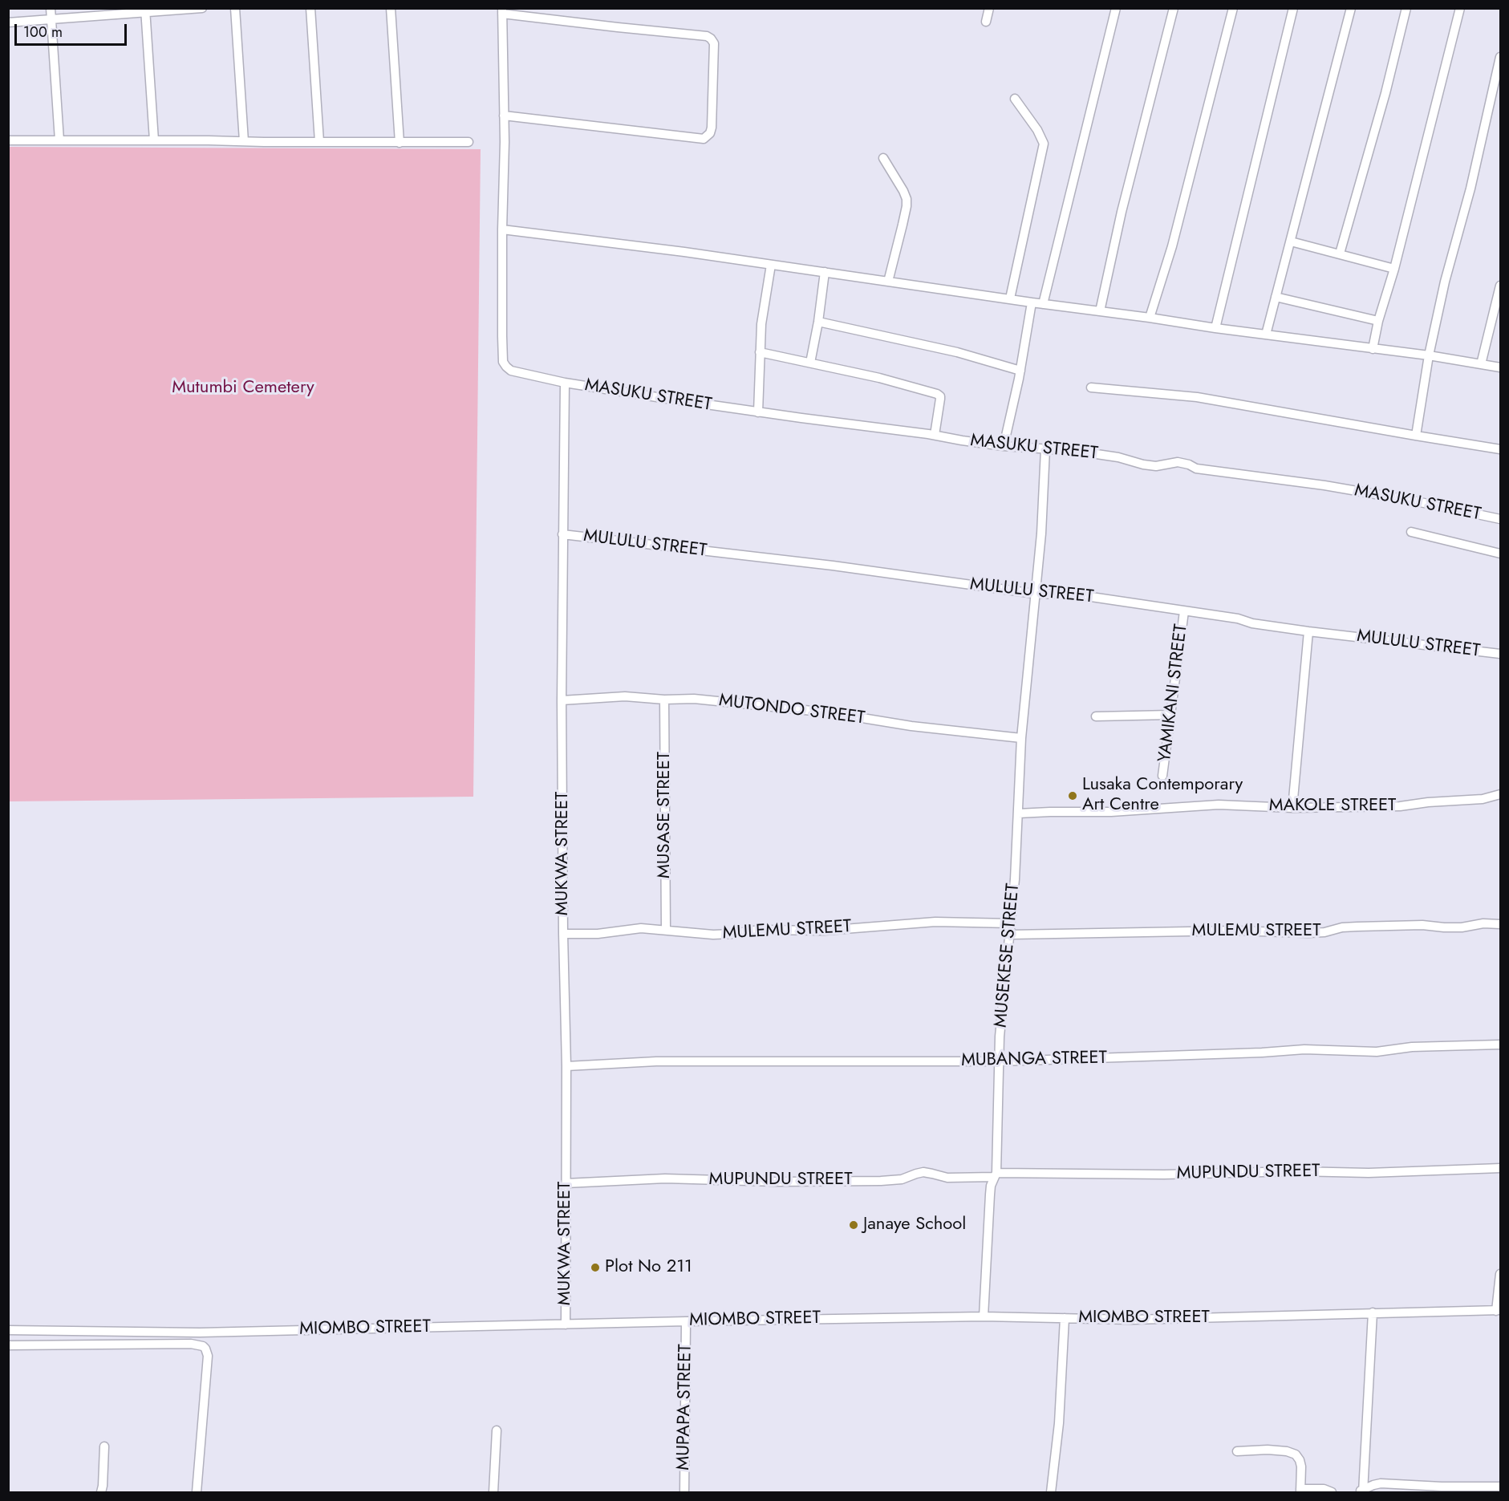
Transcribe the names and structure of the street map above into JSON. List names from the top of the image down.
{
  "streets": {
    "street": [
      "MASUKU STREET",
      "MULULU STREET",
      "YAMIKANI STREET",
      "MUTONDO STREET",
      "MAKOLE STREET",
      "MUSASE STREET",
      "MUKWA STREET",
      "MULEMU STREET",
      "MUSEKESE STREET",
      "MUBANGA STREET",
      "MUPUNDU STREET",
      "MIOMBO STREET",
      "MUPAPA STREET"
    ]
  },
  "crossings": [
    ["MASUKU STREET", "MUKWA STREET"],
    ["MASUKU STREET", "MUSEKESE STREET"],
    ["MULULU STREET", "YAMIKANI STREET"],
    ["MULULU STREET", "MUKWA STREET"],
    ["MULULU STREET", "MUSEKESE STREET"],
    ["MUTONDO STREET", "MUSASE STREET"],
    ["MUTONDO STREET", "MUKWA STREET"],
    ["MUTONDO STREET", "MUSEKESE STREET"],
    ["MAKOLE STREET", "MUSEKESE STREET"],
    ["MUSASE STREET", "MULEMU STREET"],
    ["MUKWA STREET", "MULEMU STREET"],
    ["MUKWA STREET", "MUBANGA STREET"],
    ["MUKWA STREET", "MUPUNDU STREET"],
    ["MUKWA STREET", "MIOMBO STREET"],
    ["MULEMU STREET", "MUSEKESE STREET"],
    ["MUSEKESE STREET", "MUBANGA STREET"],
    ["MUSEKESE STREET", "MUPUNDU STREET"],
    ["MUSEKESE STREET", "MIOMBO STREET"],
    ["MIOMBO STREET", "MUPAPA STREET"]
  ],
  "parks": ["Mutumbi Cemetery"],
  "places": ["Lusaka Contemporary Art Centre", "Janaye School", "Plot No 211"],
  "scale_bar": "100 m"
}
